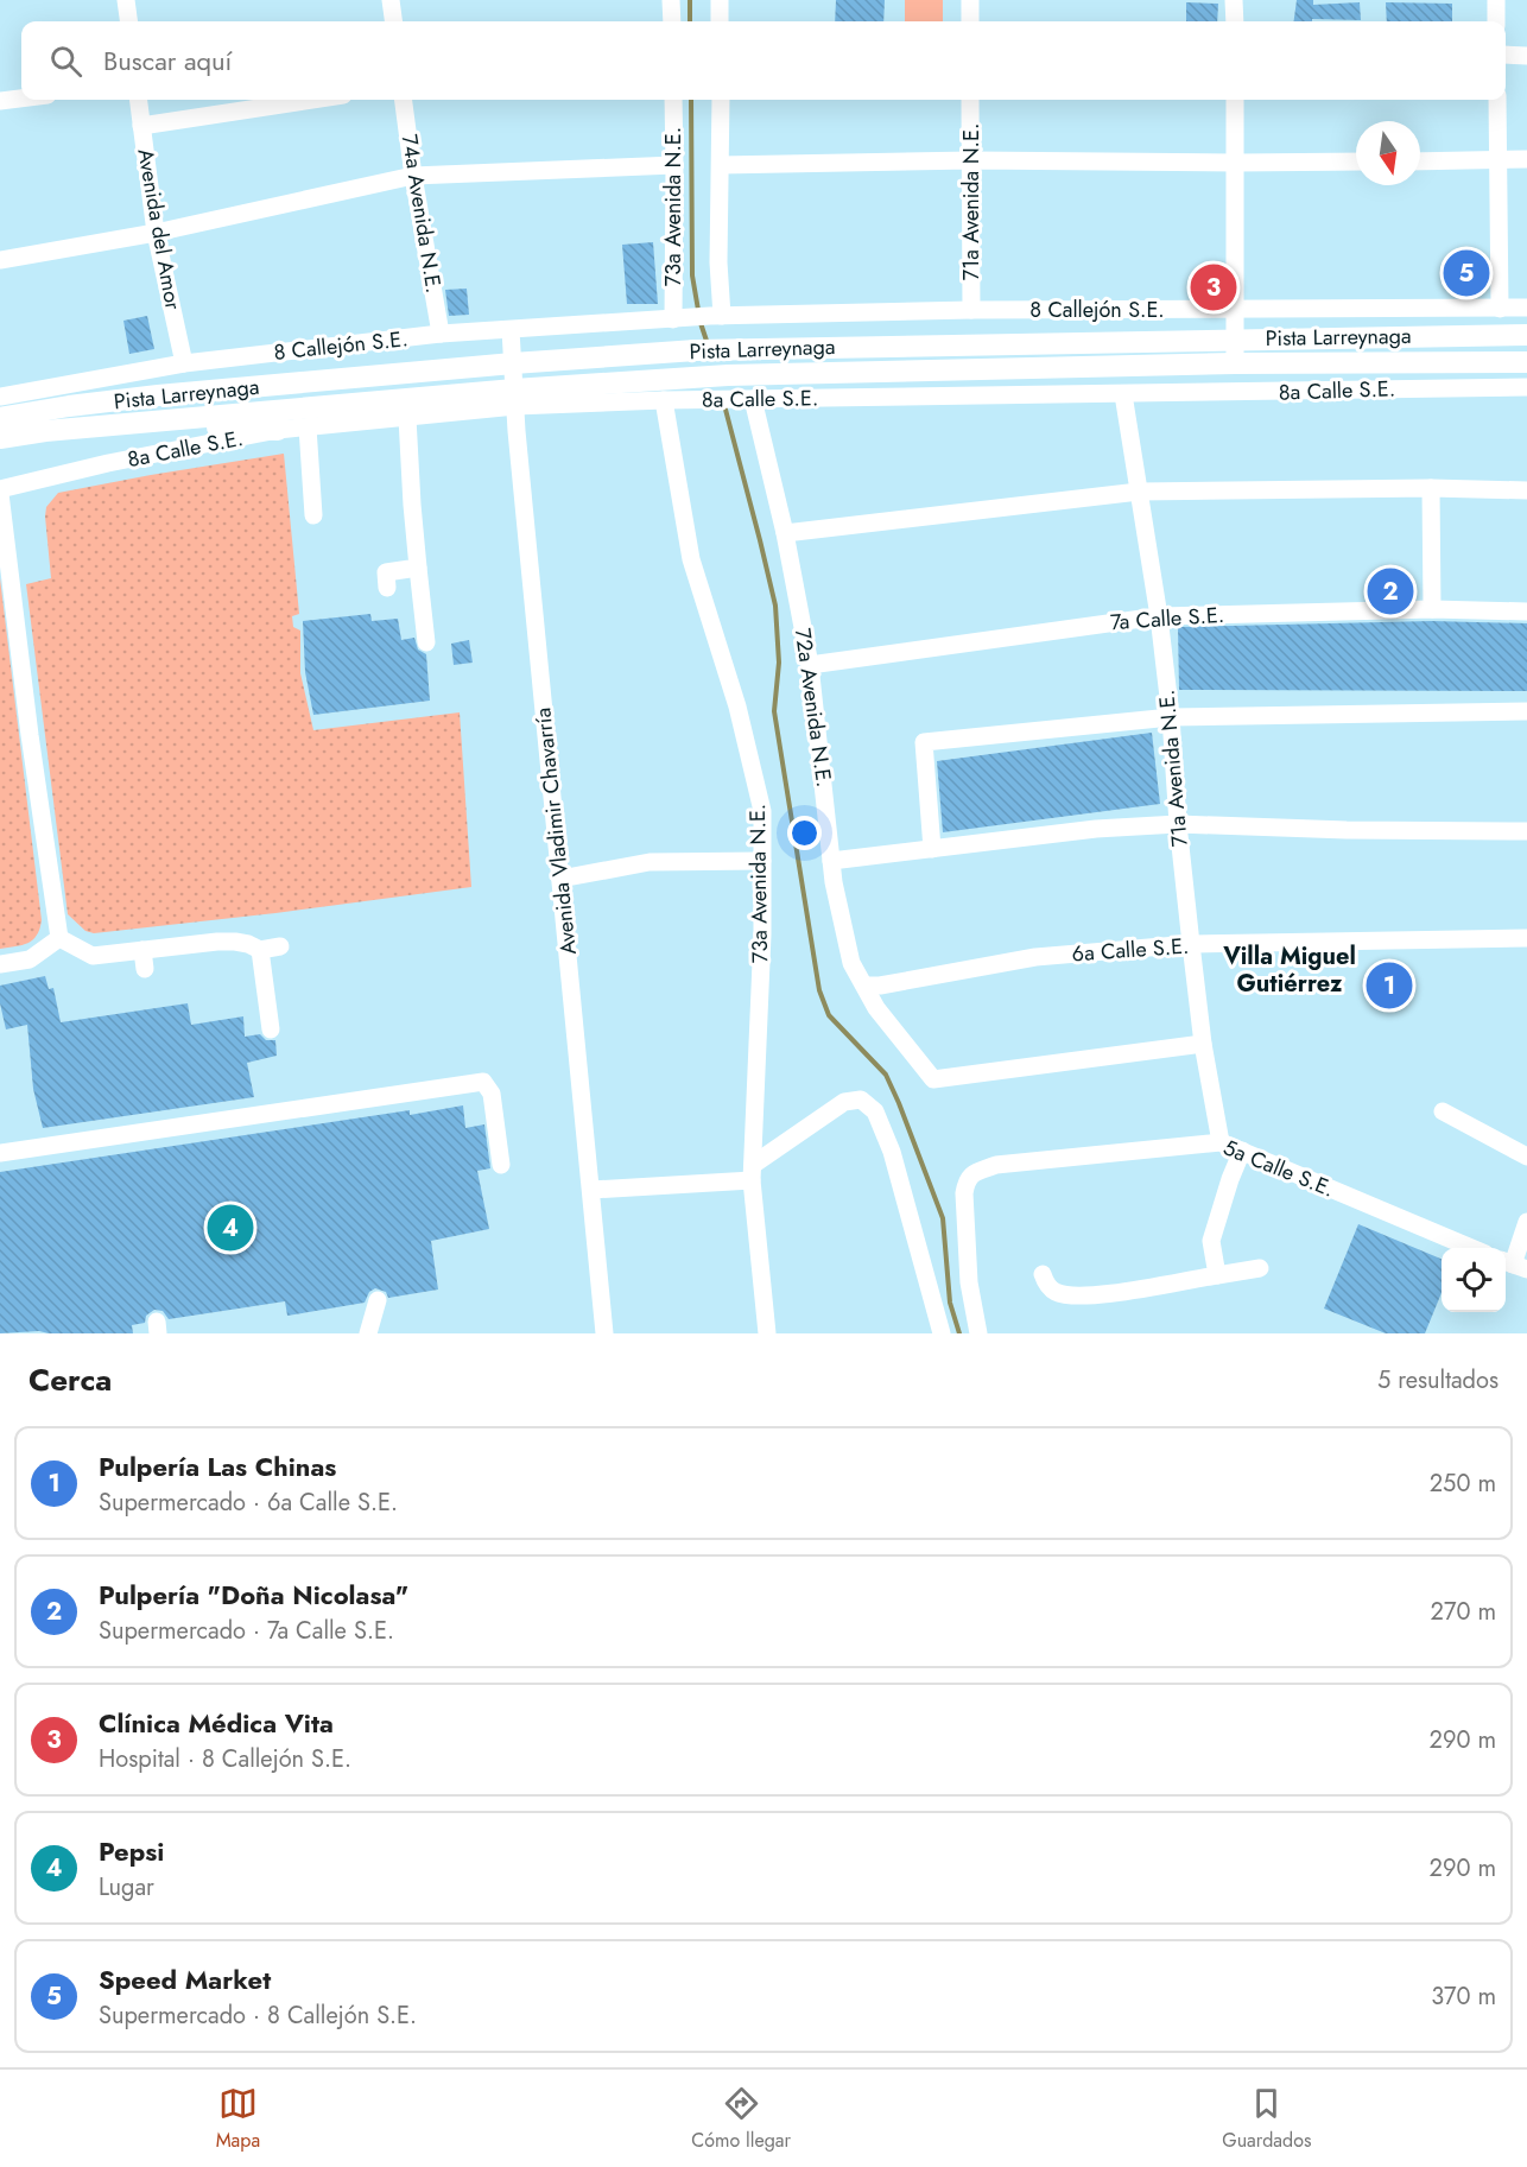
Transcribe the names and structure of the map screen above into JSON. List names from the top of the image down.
{
  "streets": {
    "main road": ["Pista Larreynaga"],
    "street": [
      "71a Avenida N.E.",
      "73a Avenida N.E.",
      "74a Avenida N.E.",
      "Avenida del Amor",
      "8 Callejón S.E.",
      "8a Calle S.E.",
      "7a Calle S.E.",
      "72a Avenida N.E.",
      "Avenida Vladimir Chavarría",
      "6a Calle S.E.",
      "5a Calle S.E."
    ]
  },
  "crossings": [
    ["71a Avenida N.E.", "8 Callejón S.E."],
    ["71a Avenida N.E.", "8a Calle S.E."],
    ["71a Avenida N.E.", "7a Calle S.E."],
    ["71a Avenida N.E.", "72a Avenida N.E."],
    ["71a Avenida N.E.", "6a Calle S.E."],
    ["71a Avenida N.E.", "5a Calle S.E."],
    ["73a Avenida N.E.", "8 Callejón S.E."],
    ["73a Avenida N.E.", "8a Calle S.E."],
    ["74a Avenida N.E.", "8 Callejón S.E."],
    ["Avenida del Amor", "8 Callejón S.E."],
    ["8 Callejón S.E.", "Avenida Vladimir Chavarría"],
    ["Pista Larreynaga", "8a Calle S.E."],
    ["Pista Larreynaga", "Avenida Vladimir Chavarría"],
    ["8a Calle S.E.", "72a Avenida N.E."],
    ["8a Calle S.E.", "Avenida Vladimir Chavarría"],
    ["7a Calle S.E.", "72a Avenida N.E."],
    ["72a Avenida N.E.", "6a Calle S.E."]
  ],
  "districts": ["Villa Miguel Gutiérrez"],
  "north": "bottom",
  "page": {
    "search": "Buscar aquí",
    "pins": [
      "5",
      "3",
      "2",
      "1",
      "4"
    ],
    "heading": ["Cerca", "5 resultados"],
    "list": [
      {
        "mark": "1",
        "name": "Pulpería Las Chinas",
        "note": "Supermercado · 6a Calle S.E.",
        "value": "250 m"
      },
      {
        "mark": "2",
        "name": "Pulpería \"Doña Nicolasa\"",
        "note": "Supermercado · 7a Calle S.E.",
        "value": "270 m"
      },
      {
        "mark": "3",
        "name": "Clínica Médica Vita",
        "note": "Hospital · 8 Callejón S.E.",
        "value": "290 m"
      },
      {
        "mark": "4",
        "name": "Pepsi",
        "note": "Lugar",
        "value": "290 m"
      },
      {
        "mark": "5",
        "name": "Speed Market",
        "note": "Supermercado · 8 Callejón S.E.",
        "value": "370 m"
      }
    ],
    "nav": ["Mapa", "Cómo llegar", "Guardados"]
  }
}
